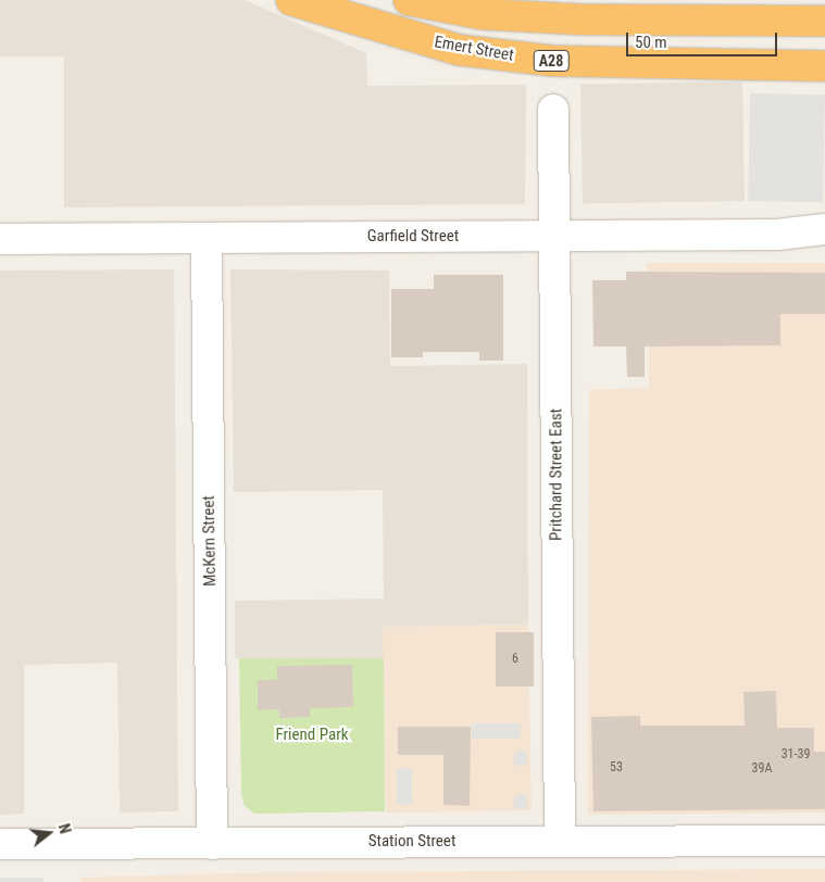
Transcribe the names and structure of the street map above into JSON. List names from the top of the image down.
{
  "streets": {
    "highway": ["Emert Street", "A28"],
    "street": [
      "Garfield Street",
      "Pritchard Street East",
      "McKern Street",
      "Station Street"
    ]
  },
  "crossings": [
    ["Garfield Street", "Pritchard Street East"],
    ["Garfield Street", "McKern Street"],
    ["Pritchard Street East", "Station Street"],
    ["McKern Street", "Station Street"]
  ],
  "parks": ["Friend Park"],
  "house_numbers": [
    "6",
    "31-39",
    "53",
    "39A"
  ],
  "scale_bar": "50 m",
  "north": "right"
}
